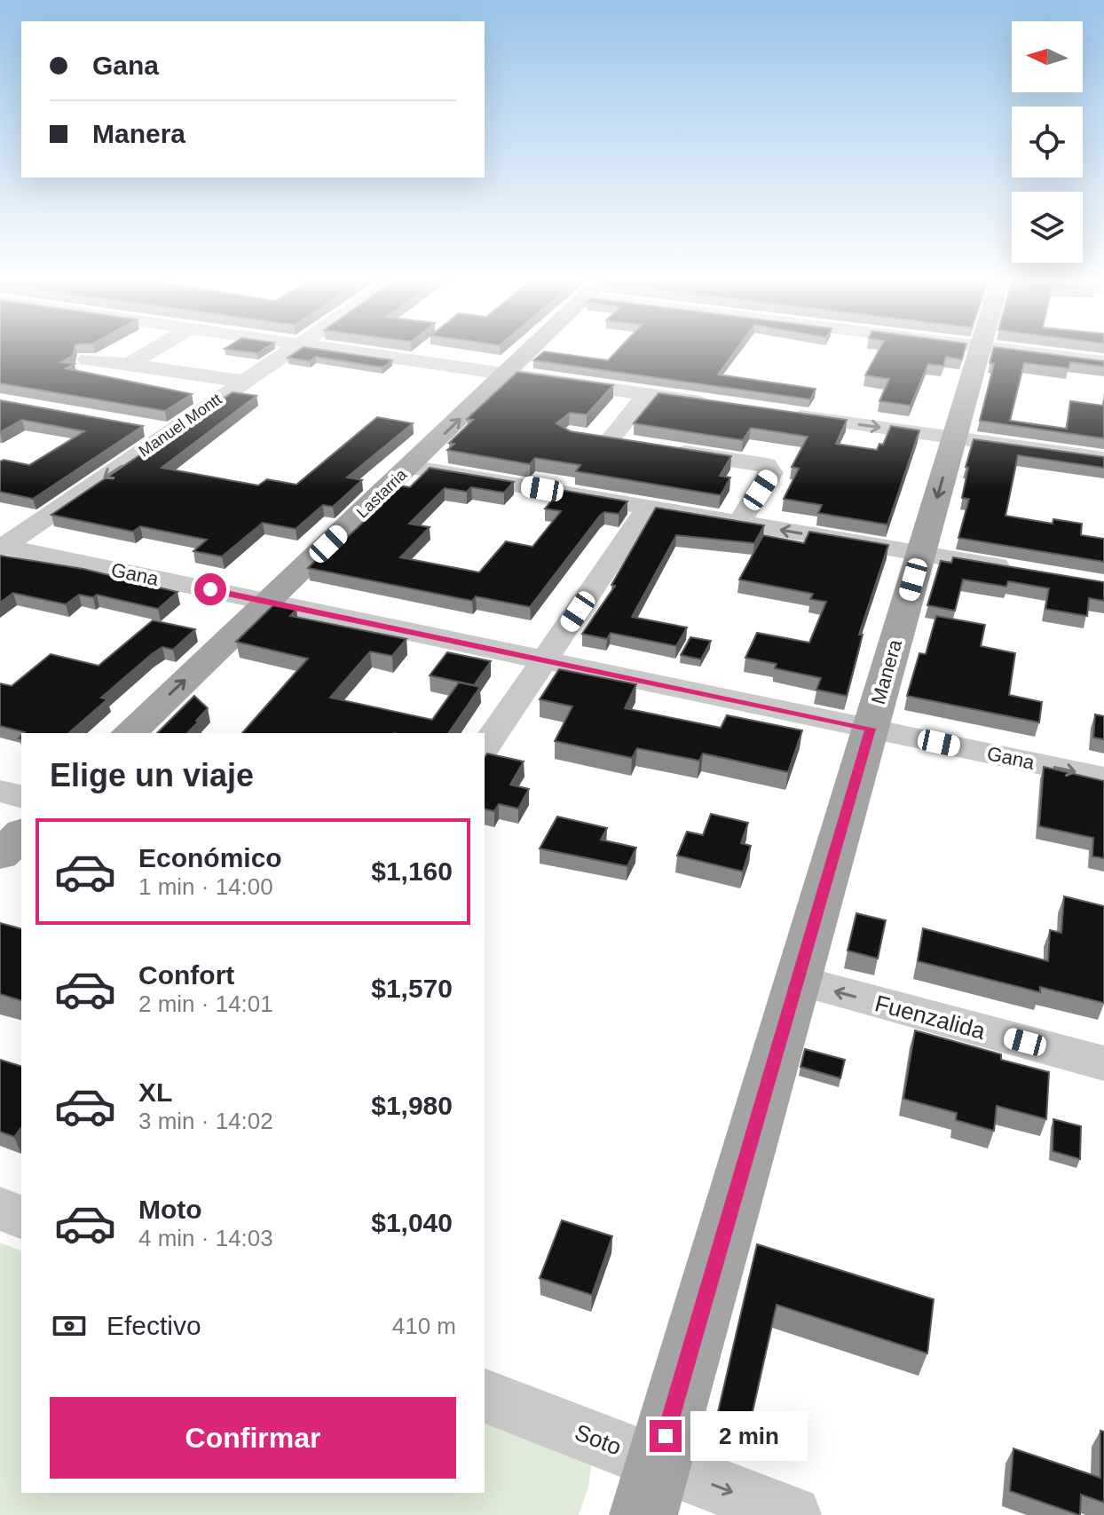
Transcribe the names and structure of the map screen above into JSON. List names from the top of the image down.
{
  "streets": {
    "main road": ["Lastarria", "Manera"],
    "street": [
      "Manuel Montt",
      "Gana",
      "Fuenzalida",
      "Soto"
    ]
  },
  "crossings": [
    ["Manuel Montt", "Gana"],
    ["Lastarria", "Gana"],
    ["Gana", "Manera"],
    ["Manera", "Fuenzalida"],
    ["Manera", "Soto"]
  ],
  "one_way": [
    "Manuel Montt",
    "Lastarria",
    "Fuenzalida",
    "Soto"
  ],
  "north": "left",
  "page": {
    "banner": ["Gana", "Manera"],
    "heading": "Elige un viaje",
    "list": [
      {
        "name": "Económico",
        "note": "1 min · 14:00",
        "value": "$1,160"
      },
      {
        "name": "Confort",
        "note": "2 min · 14:01",
        "value": "$1,570"
      },
      {
        "name": "XL",
        "note": "3 min · 14:02",
        "value": "$1,980"
      },
      {
        "name": "Moto",
        "note": "4 min · 14:03",
        "value": "$1,040"
      }
    ],
    "pay": ["Efectivo", "410 m"],
    "buttons": "Confirmar",
    "bubble": "2 min"
  }
}
